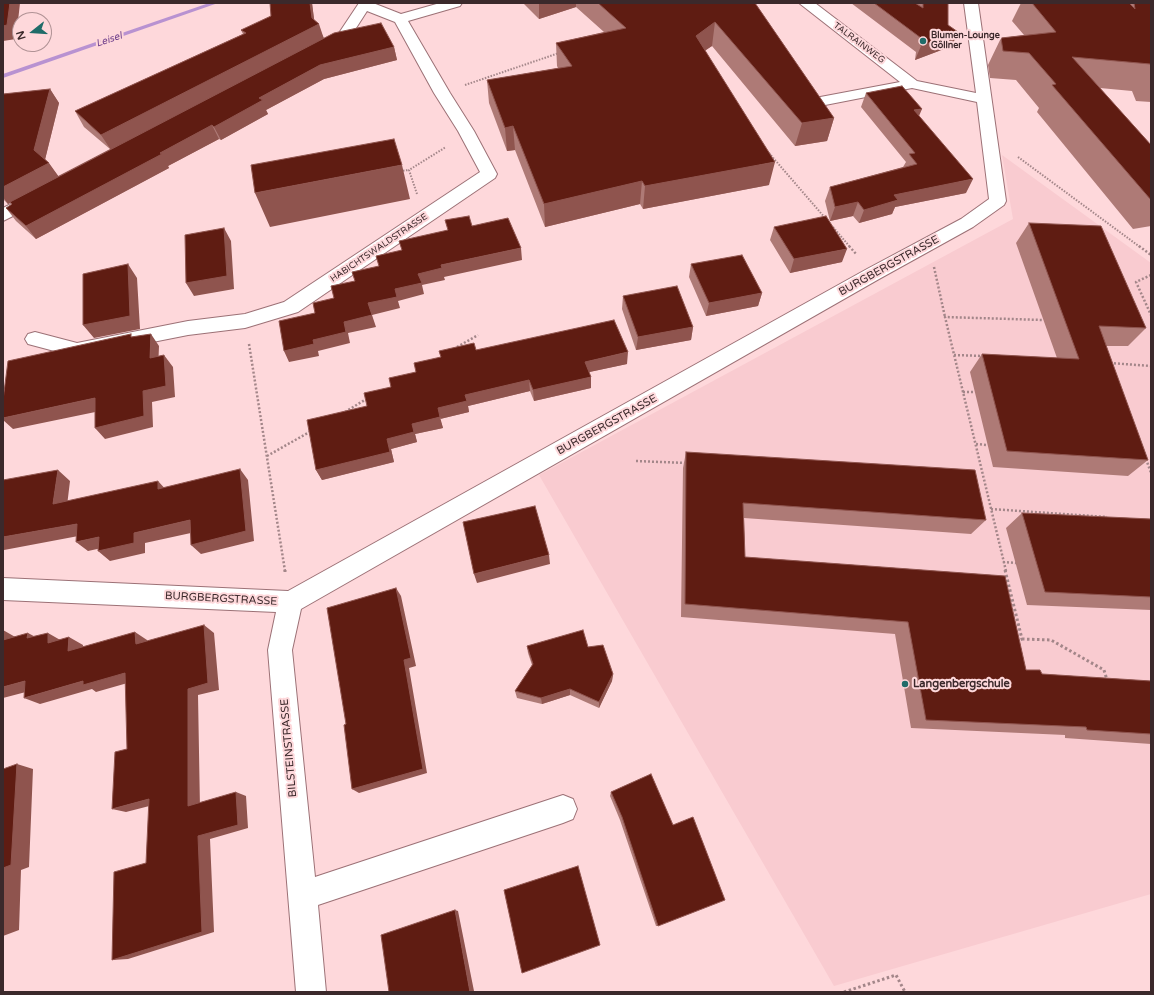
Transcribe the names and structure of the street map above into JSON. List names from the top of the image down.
{
  "streets": {
    "street": [
      "TALRAINWEG",
      "HABICHTSWALDSTRASSE",
      "BURGBERGSTRASSE",
      "BILSTEINSTRASSE"
    ]
  },
  "crossings": [
    ["TALRAINWEG", "BURGBERGSTRASSE"],
    ["BURGBERGSTRASSE", "BILSTEINSTRASSE"]
  ],
  "water": ["Leisel"],
  "places": ["Blumen-Lounge Göllner", "Langenbergschule"],
  "north": "left"
}
